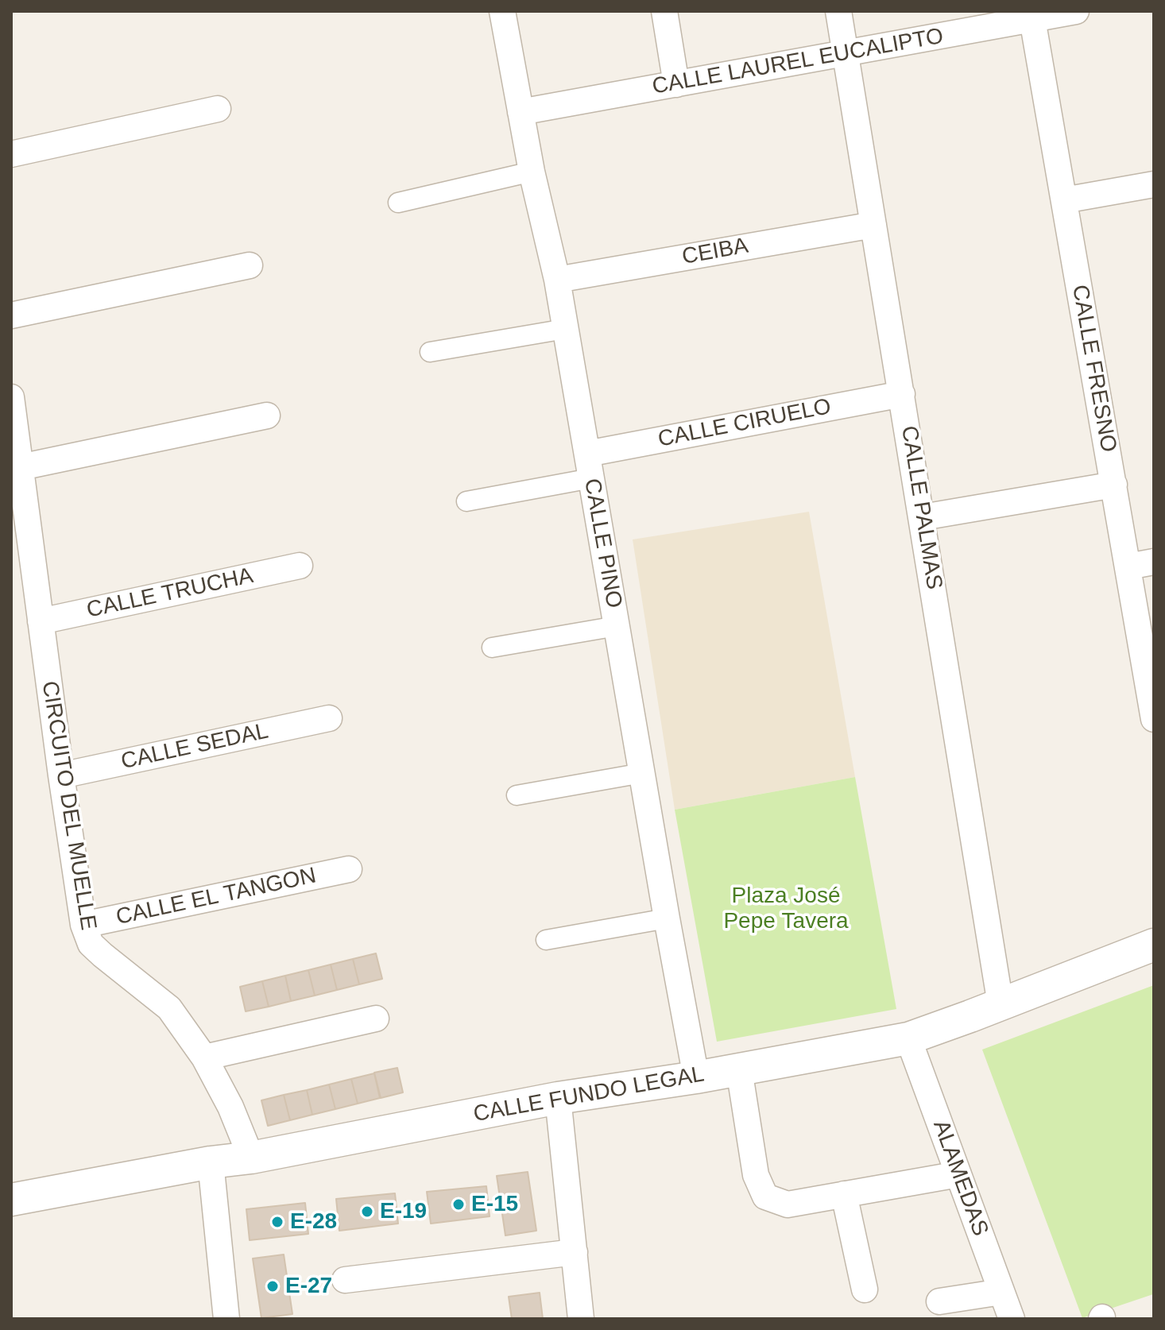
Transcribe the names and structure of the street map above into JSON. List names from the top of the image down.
{
  "streets": {
    "street": [
      "CALLE LAUREL EUCALIPTO",
      "CEIBA",
      "CALLE FRESNO",
      "CALLE CIRUELO",
      "CALLE PALMAS",
      "CALLE PINO",
      "CALLE TRUCHA",
      "CALLE SEDAL",
      "CIRCUITO DEL MUELLE",
      "CALLE EL TANGON",
      "CALLE FUNDO LEGAL",
      "ALAMEDAS"
    ]
  },
  "crossings": [
    ["CALLE LAUREL EUCALIPTO", "CALLE FRESNO"],
    ["CALLE LAUREL EUCALIPTO", "CALLE PALMAS"],
    ["CALLE LAUREL EUCALIPTO", "CALLE PINO"],
    ["CEIBA", "CALLE PALMAS"],
    ["CEIBA", "CALLE PINO"],
    ["CALLE CIRUELO", "CALLE PALMAS"],
    ["CALLE CIRUELO", "CALLE PINO"],
    ["CALLE PALMAS", "CALLE FUNDO LEGAL"],
    ["CALLE PINO", "CALLE FUNDO LEGAL"],
    ["CALLE TRUCHA", "CIRCUITO DEL MUELLE"],
    ["CALLE SEDAL", "CIRCUITO DEL MUELLE"],
    ["CIRCUITO DEL MUELLE", "CALLE EL TANGON"],
    ["CIRCUITO DEL MUELLE", "CALLE FUNDO LEGAL"],
    ["CALLE FUNDO LEGAL", "ALAMEDAS"]
  ],
  "parks": ["Plaza José Pepe Tavera"],
  "places": [
    "E-15",
    "E-19",
    "E-28",
    "E-27"
  ]
}
